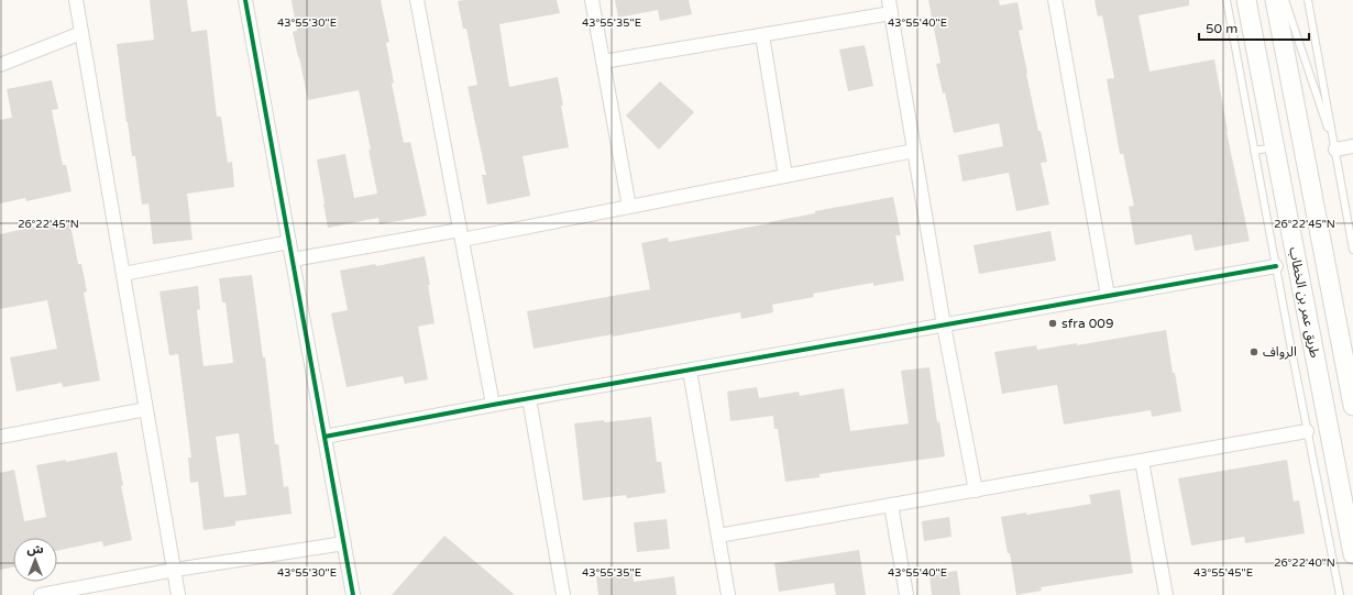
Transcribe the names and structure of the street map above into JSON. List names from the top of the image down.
{
  "streets": {
    "main road": ["طريق عمر بن الخطاب"]
  },
  "places": ["sfra 009", "الرواف"],
  "scale_bar": "50 m",
  "north": "top",
  "coordinates": [
    "43°55'30\"E",
    "43°55'35\"E",
    "43°55'40\"E",
    "26°22'45\"N",
    "26°22'40\"N",
    "43°55'45\"E"
  ]
}
